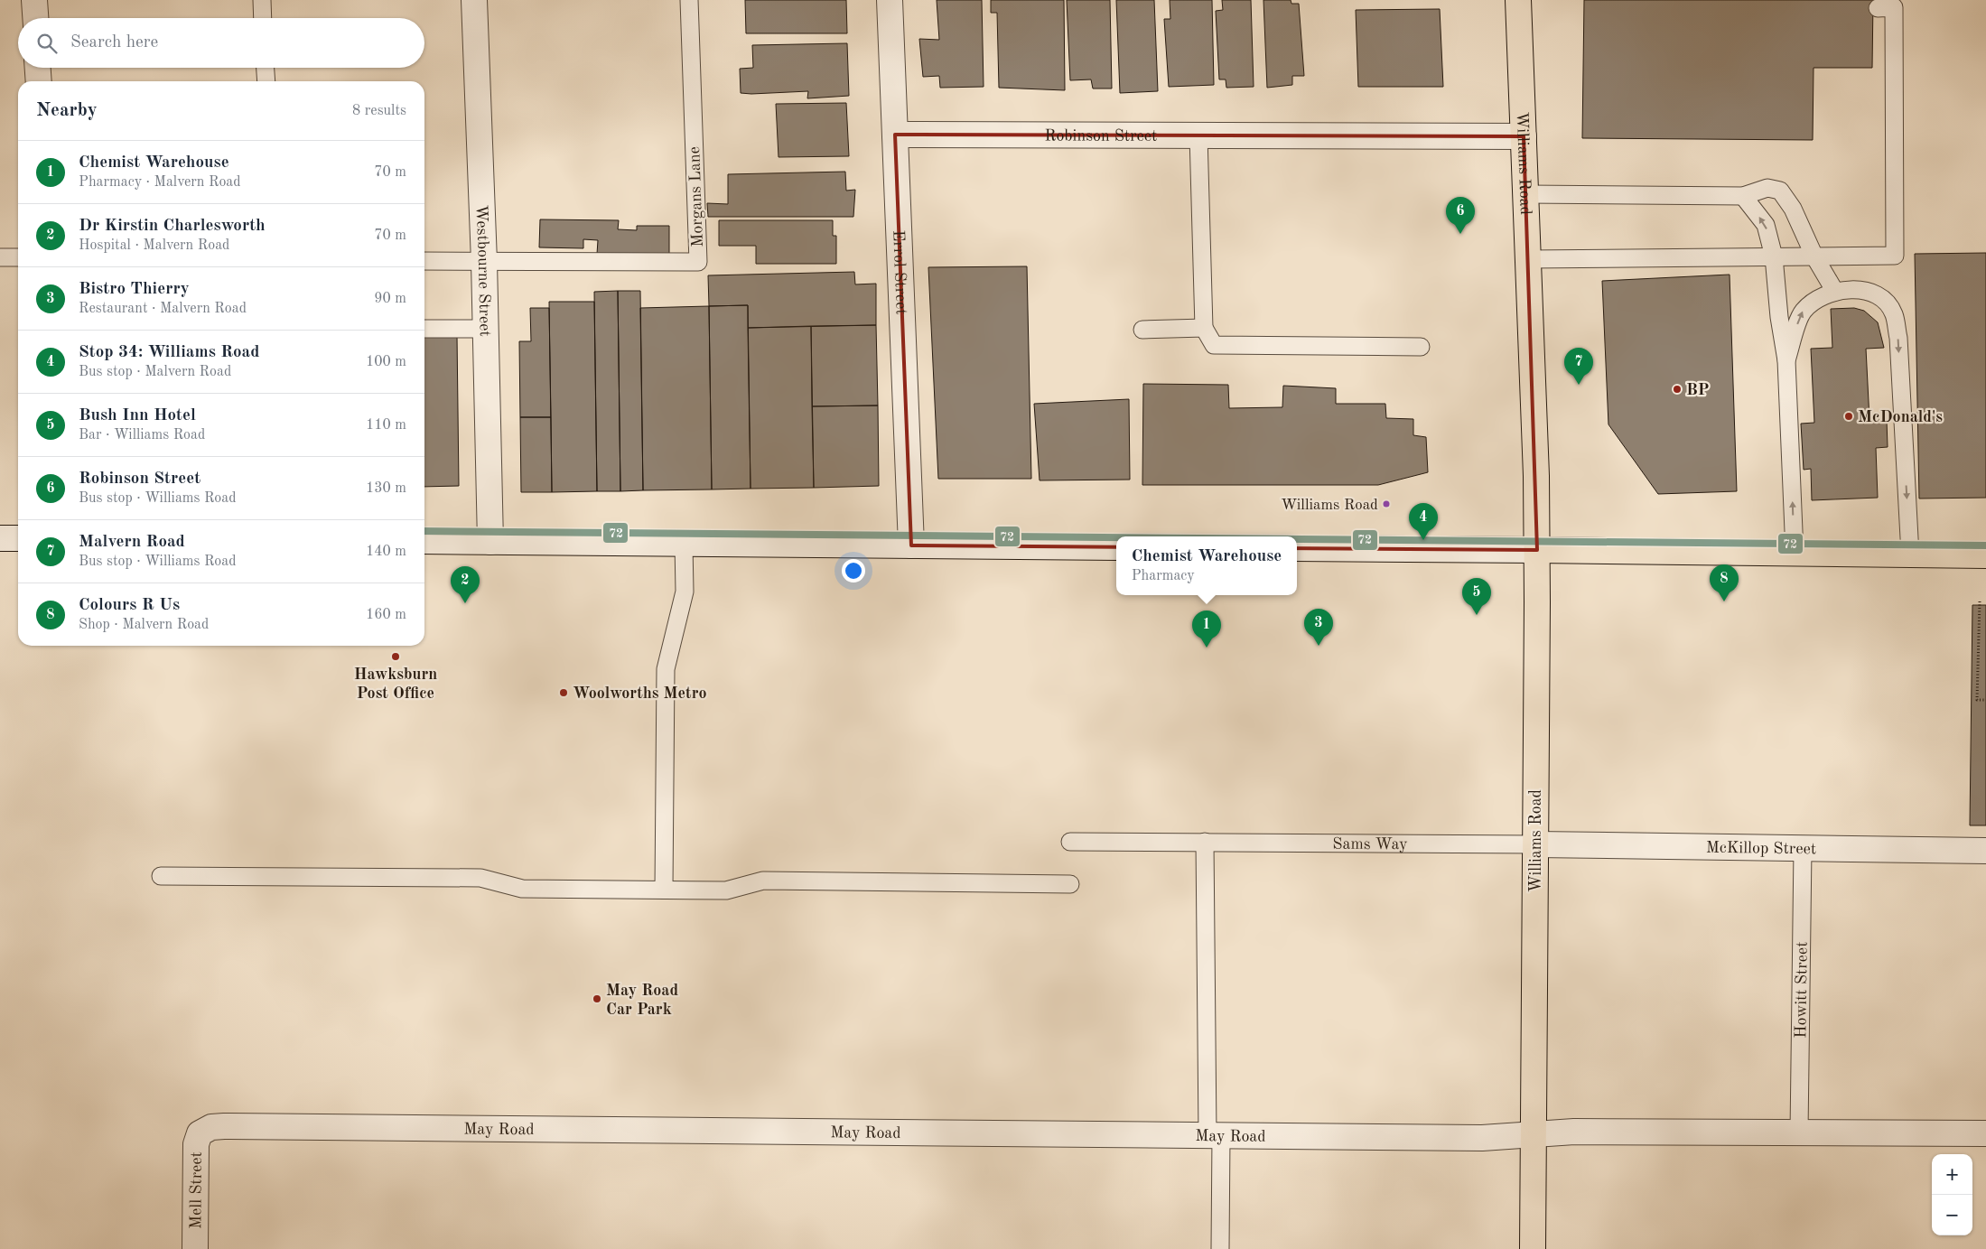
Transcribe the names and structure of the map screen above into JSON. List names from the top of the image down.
{
  "streets": {
    "main road": ["Williams Road"],
    "street": [
      "Robinson Street",
      "Westbourne Street",
      "Errol Street",
      "McKillop Street",
      "May Road",
      "Mell Street"
    ],
    "lane": ["Morgans Lane", "Sams Way", "Howitt Street"]
  },
  "crossings": [
    ["Robinson Street", "Williams Road"],
    ["Robinson Street", "Errol Street"],
    ["Williams Road", "Sams Way"],
    ["Williams Road", "McKillop Street"],
    ["Williams Road", "May Road"],
    ["Morgans Lane", "Westbourne Street"],
    ["Sams Way", "McKillop Street"],
    ["McKillop Street", "Howitt Street"],
    ["May Road", "Mell Street"]
  ],
  "places": [
    "BP",
    "McDonald's",
    "Williams Road",
    "Hawksburn Post Office",
    "Woolworths Metro",
    "May Road Car Park"
  ],
  "lines": ["transit line 72"],
  "page": {
    "search": "Search here",
    "heading": ["Nearby", "8 results"],
    "list": [
      {
        "mark": "1",
        "name": "Chemist Warehouse",
        "note": "Pharmacy · Malvern Road",
        "value": "70 m"
      },
      {
        "mark": "2",
        "name": "Dr Kirstin Charlesworth",
        "note": "Hospital · Malvern Road",
        "value": "70 m"
      },
      {
        "mark": "3",
        "name": "Bistro Thierry",
        "note": "Restaurant · Malvern Road",
        "value": "90 m"
      },
      {
        "mark": "4",
        "name": "Stop 34: Williams Road",
        "note": "Bus stop · Malvern Road",
        "value": "100 m"
      },
      {
        "mark": "5",
        "name": "Bush Inn Hotel",
        "note": "Bar · Williams Road",
        "value": "110 m"
      },
      {
        "mark": "6",
        "name": "Robinson Street",
        "note": "Bus stop · Williams Road",
        "value": "130 m"
      },
      {
        "mark": "7",
        "name": "Malvern Road",
        "note": "Bus stop · Williams Road",
        "value": "140 m"
      },
      {
        "mark": "8",
        "name": "Colours R Us",
        "note": "Shop · Malvern Road",
        "value": "160 m"
      }
    ],
    "pins": [
      "6",
      "7",
      "4",
      "8",
      "2",
      "5",
      "3",
      "1"
    ],
    "popup": ["Chemist Warehouse", "Pharmacy"],
    "map_buttons": ["+", "−"]
  }
}
